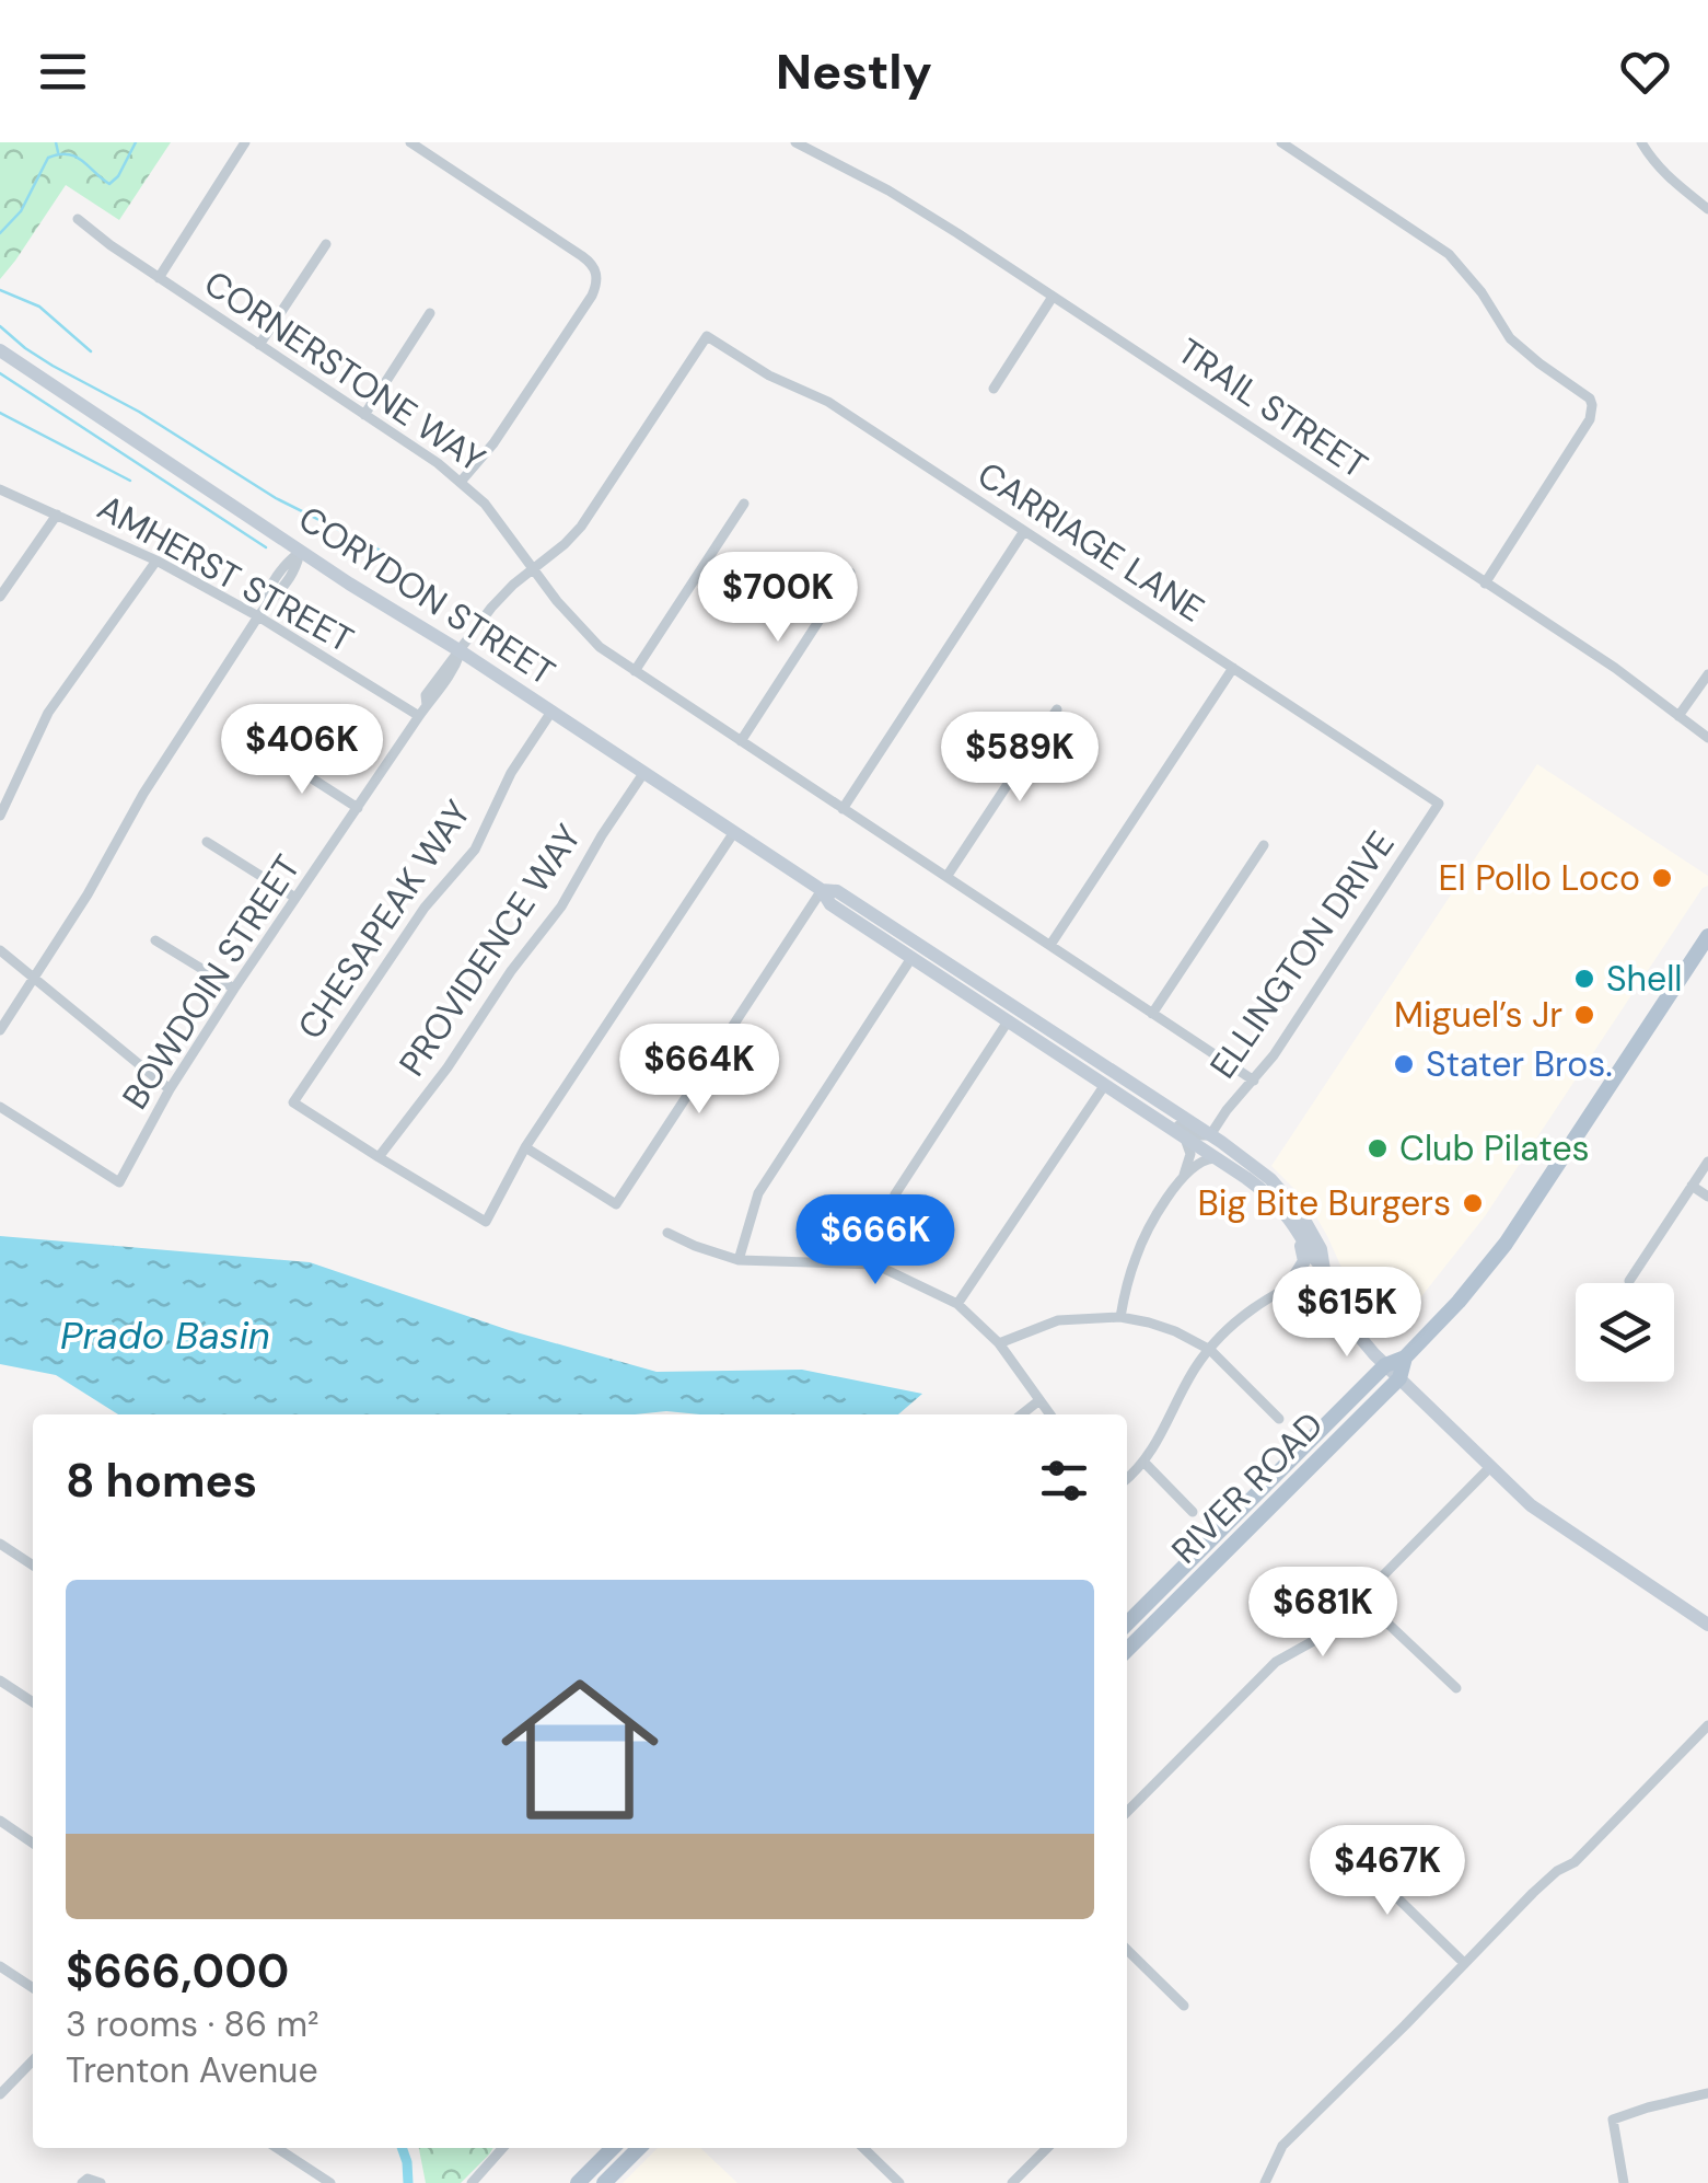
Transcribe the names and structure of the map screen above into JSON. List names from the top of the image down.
{
  "streets": {
    "main road": ["CORYDON STREET", "RIVER ROAD"],
    "street": [
      "CORNERSTONE WAY",
      "TRAIL STREET",
      "CARRIAGE LANE",
      "AMHERST STREET",
      "CHESAPEAK WAY",
      "PROVIDENCE WAY",
      "ELLINGTON DRIVE",
      "BOWDOIN STREET"
    ]
  },
  "crossings": [
    ["CORNERSTONE WAY", "ELLINGTON DRIVE"],
    ["CORNERSTONE WAY", "BOWDOIN STREET"],
    ["CARRIAGE LANE", "ELLINGTON DRIVE"],
    ["CARRIAGE LANE", "BOWDOIN STREET"],
    ["AMHERST STREET", "BOWDOIN STREET"],
    ["CORYDON STREET", "CHESAPEAK WAY"],
    ["CORYDON STREET", "PROVIDENCE WAY"],
    ["CORYDON STREET", "ELLINGTON DRIVE"],
    ["CORYDON STREET", "BOWDOIN STREET"],
    ["CORYDON STREET", "RIVER ROAD"],
    ["CHESAPEAK WAY", "PROVIDENCE WAY"]
  ],
  "water": ["Prado Basin"],
  "places": [
    "El Pollo Loco",
    "Shell",
    "Miguel’s Jr",
    "Stater Bros.",
    "Club Pilates",
    "Big Bite Burgers"
  ],
  "page": {
    "header": "Nestly",
    "price": [
      "$700K",
      "$406K",
      "$589K",
      "$664K",
      "$666K",
      "$615K",
      "$681K",
      "$467K"
    ],
    "heading": "8 homes",
    "list": [
      {
        "name": "$666,000",
        "note": "3 rooms · 86 m² · Trenton Avenue"
      }
    ]
  }
}
